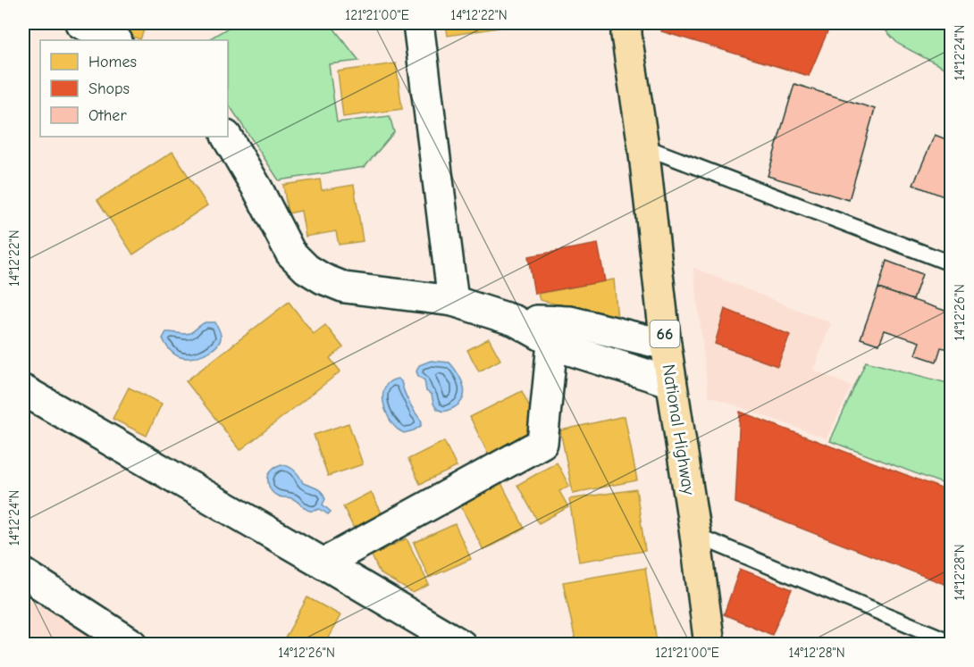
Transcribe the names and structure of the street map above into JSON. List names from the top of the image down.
{
  "streets": {
    "main road": ["66", "National Highway"]
  },
  "legend": ["Homes", "Shops", "Other"],
  "coordinates": [
    "121°21'00\"E",
    "14°12'22\"N",
    "14°12'24\"N",
    "14°12'26\"N",
    "14°12'28\"N"
  ]
}
